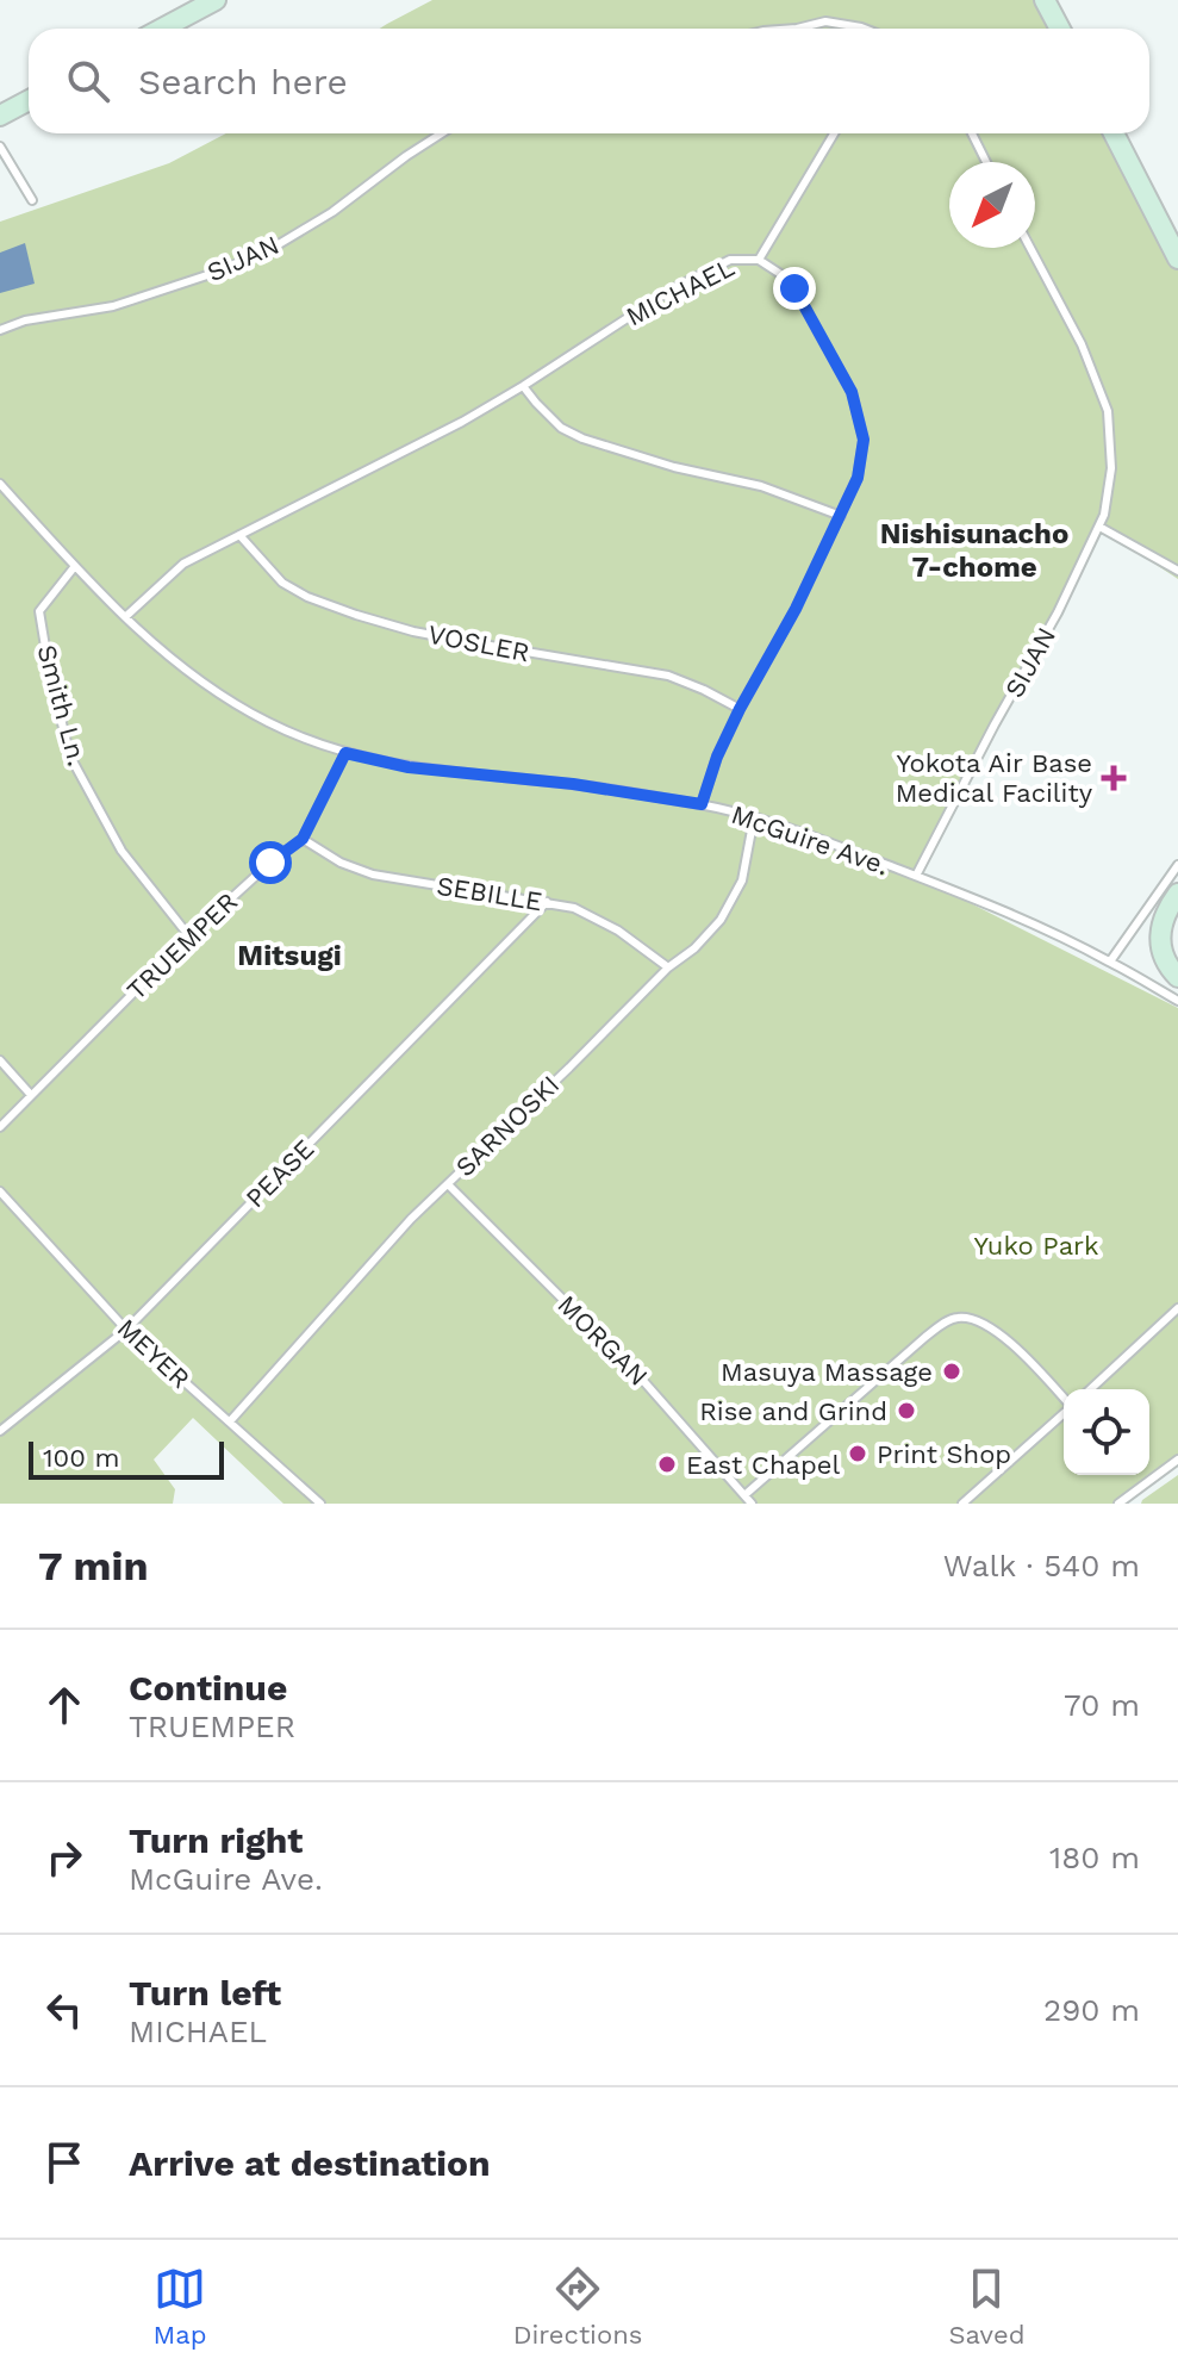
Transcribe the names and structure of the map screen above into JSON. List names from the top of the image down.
{
  "streets": {
    "lane": [
      "SIJAN",
      "MICHAEL",
      "VOSLER",
      "Smith Ln.",
      "McGuire Ave.",
      "SEBILLE",
      "TRUEMPER",
      "SARNOSKI",
      "PEASE",
      "MORGAN",
      "MEYER"
    ]
  },
  "crossings": [
    ["SIJAN", "McGuire Ave."],
    ["MICHAEL", "VOSLER"],
    ["MICHAEL", "McGuire Ave."],
    ["Smith Ln.", "McGuire Ave."],
    ["Smith Ln.", "TRUEMPER"],
    ["McGuire Ave.", "TRUEMPER"],
    ["McGuire Ave.", "SARNOSKI"],
    ["SEBILLE", "TRUEMPER"],
    ["SEBILLE", "SARNOSKI"],
    ["SEBILLE", "PEASE"],
    ["SARNOSKI", "MORGAN"],
    ["SARNOSKI", "MEYER"],
    ["PEASE", "MEYER"]
  ],
  "districts": ["Nishisunacho 7-chome", "Mitsugi"],
  "parks": ["Yuko Park"],
  "places": {
    "health": ["Yokota Air Base Medical Facility"],
    "other": [
      "Masuya Massage",
      "Rise and Grind",
      "Print Shop",
      "East Chapel"
    ]
  },
  "scale_bar": "100 m",
  "north": "bottom left",
  "page": {
    "search": "Search here",
    "scale": "100 m",
    "heading": ["7 min", "Walk · 540 m"],
    "list": [
      ["Continue", "TRUEMPER", "70 m"],
      ["Turn right", "McGuire Ave.", "180 m"],
      ["Turn left", "MICHAEL", "290 m"],
      "Arrive at destination"
    ],
    "nav": ["Map", "Directions", "Saved"]
  }
}
